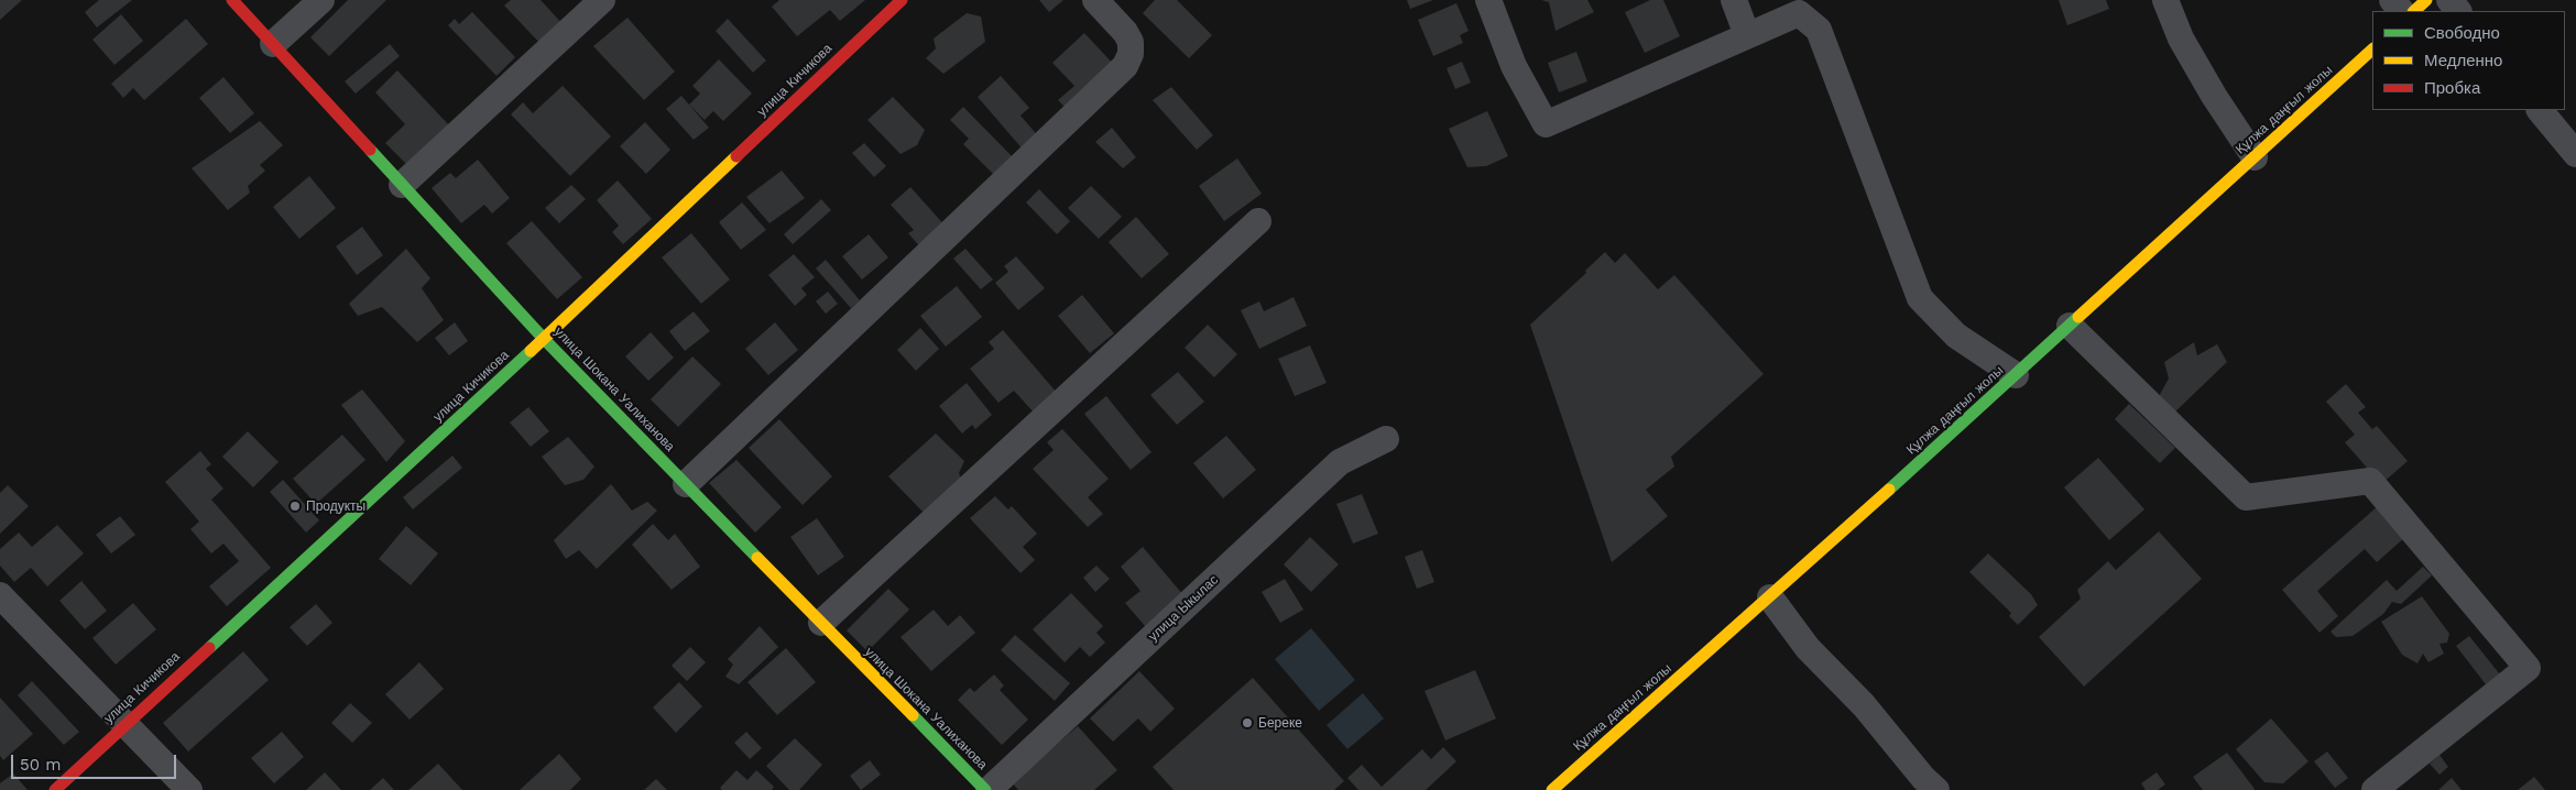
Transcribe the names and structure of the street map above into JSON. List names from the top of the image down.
{
  "streets": {
    "street": [
      "улица Кичикова",
      "Құлжа даңғыл жолы",
      "улица Шокана Уалиханова",
      "улица Ыкылас"
    ]
  },
  "crossings": [
    ["улица Кичикова", "улица Шокана Уалиханова"],
    ["улица Шокана Уалиханова", "улица Ыкылас"]
  ],
  "places": ["Продукты", "Береке"],
  "legend": ["Свободно", "Медленно", "Пробка"],
  "scale_bar": "50 m"
}
